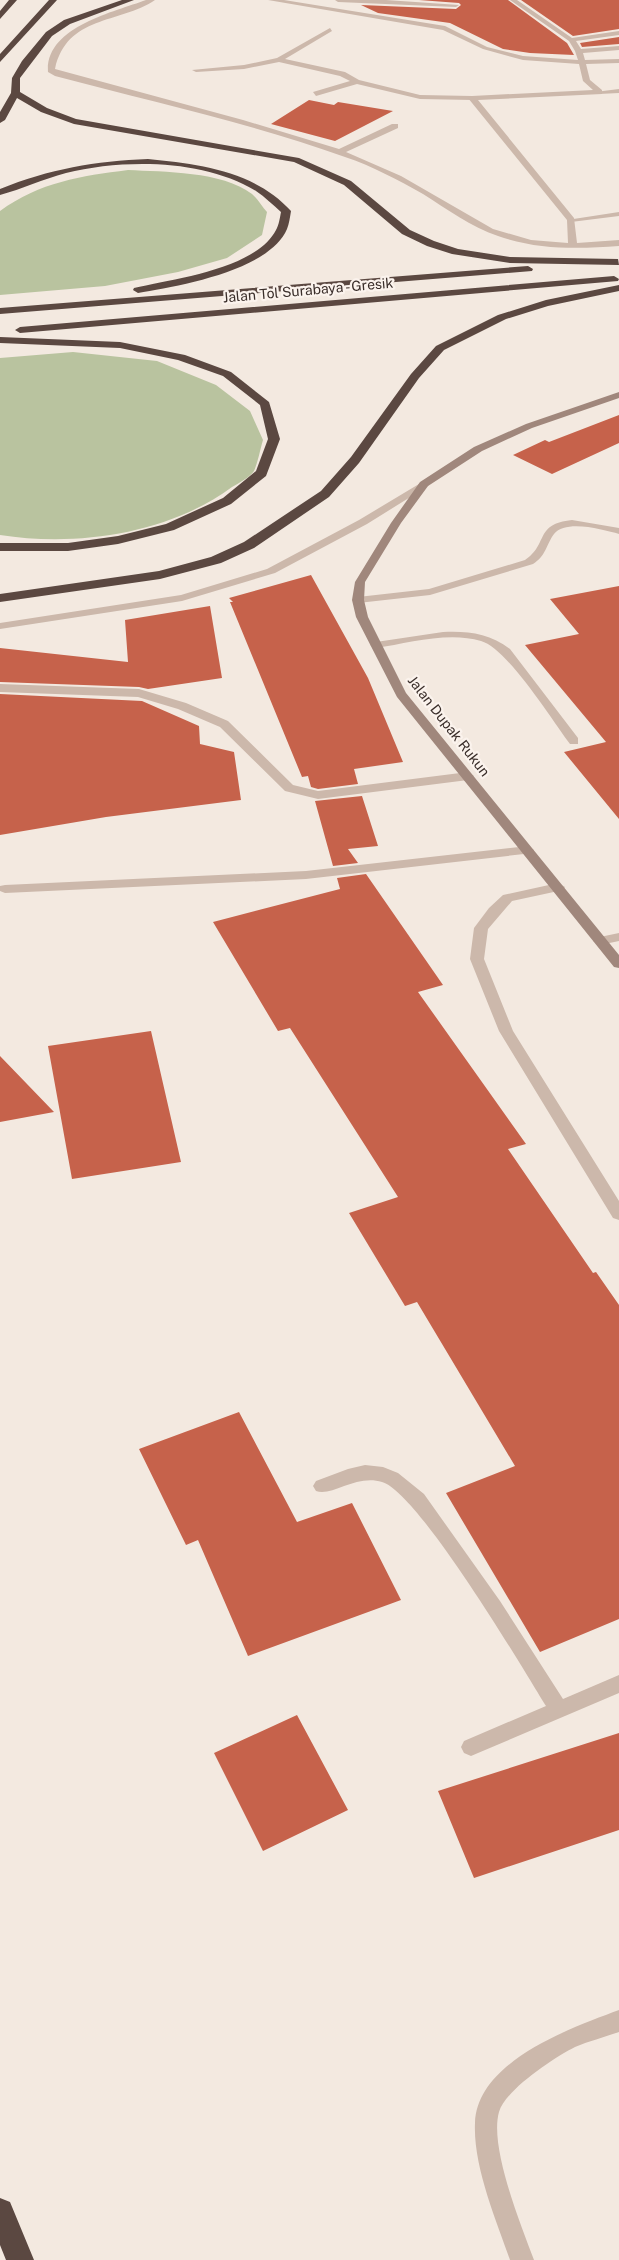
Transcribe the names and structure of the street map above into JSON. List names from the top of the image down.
{
  "streets": {
    "highway": ["Jalan Tol Surabaya - Gresik"],
    "main road": ["Jalan Dupak Rukun"]
  }
}
